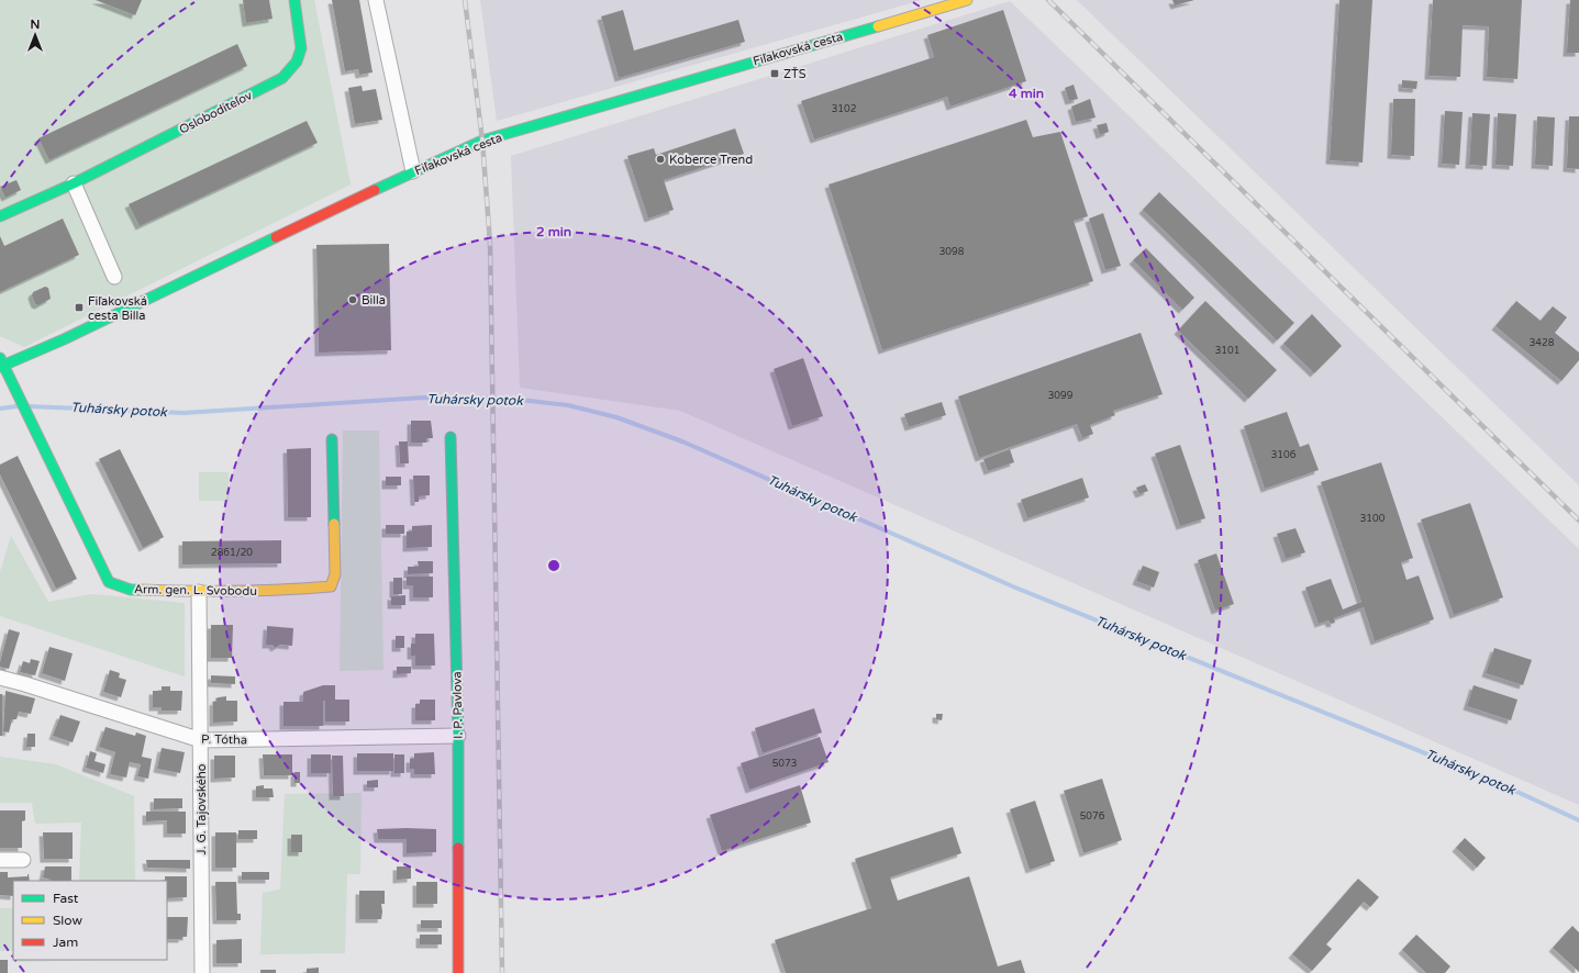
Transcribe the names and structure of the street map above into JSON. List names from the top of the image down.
{
  "streets": {
    "street": [
      "Fiľakovská cesta",
      "Osloboditeľov",
      "Arm. gen. L. Svobodu",
      "I. P. Pavlova",
      "P. Tótha",
      "J. G. Tajovského"
    ]
  },
  "crossings": [
    ["Fiľakovská cesta", "Arm. gen. L. Svobodu"],
    ["Arm. gen. L. Svobodu", "J. G. Tajovského"],
    ["I. P. Pavlova", "P. Tótha"],
    ["P. Tótha", "J. G. Tajovského"]
  ],
  "water": ["Tuhársky potok"],
  "places": {
    "transit": ["ZŤS", "Fiľakovská cesta Billa"],
    "other": ["Koberce Trend", "Billa"]
  },
  "house_numbers": [
    "3102",
    "3098",
    "3428",
    "3101",
    "3099",
    "3106",
    "3100",
    "2861/20",
    "5073",
    "5076"
  ],
  "legend": ["Fast", "Slow", "Jam"],
  "north": "top",
  "rings": ["4 min", "2 min"]
}
